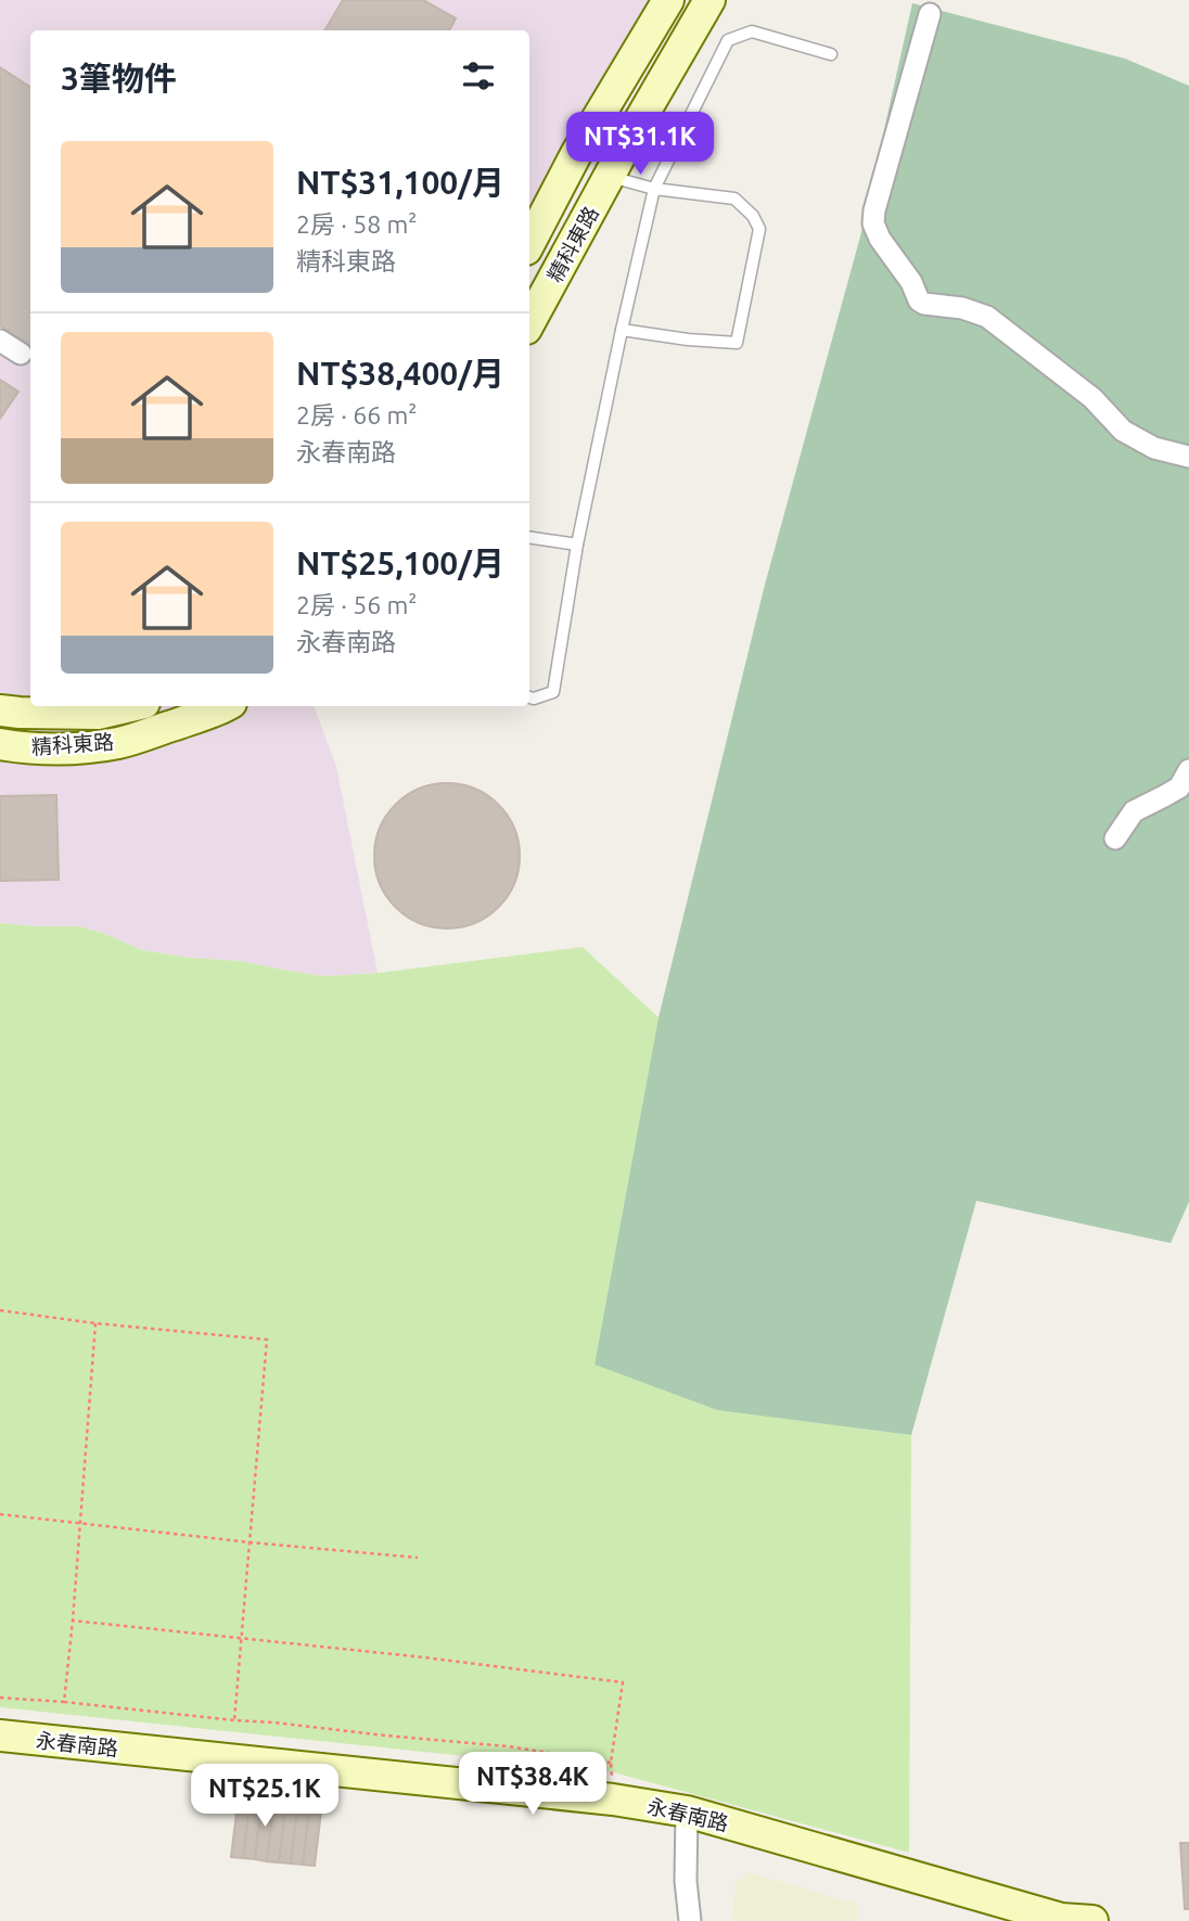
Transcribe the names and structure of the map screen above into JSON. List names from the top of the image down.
{
  "streets": {
    "street": ["精科東路", "永春南路"]
  },
  "page": {
    "heading": "3筆物件",
    "price": ["NT$31.1K", "NT$38.4K", "NT$25.1K"],
    "list": [
      {
        "name": "NT$31,100/月",
        "note": "2房 · 58 m² · 精科東路"
      },
      {
        "name": "NT$38,400/月",
        "note": "2房 · 66 m² · 永春南路"
      },
      {
        "name": "NT$25,100/月",
        "note": "2房 · 56 m² · 永春南路"
      }
    ]
  }
}
